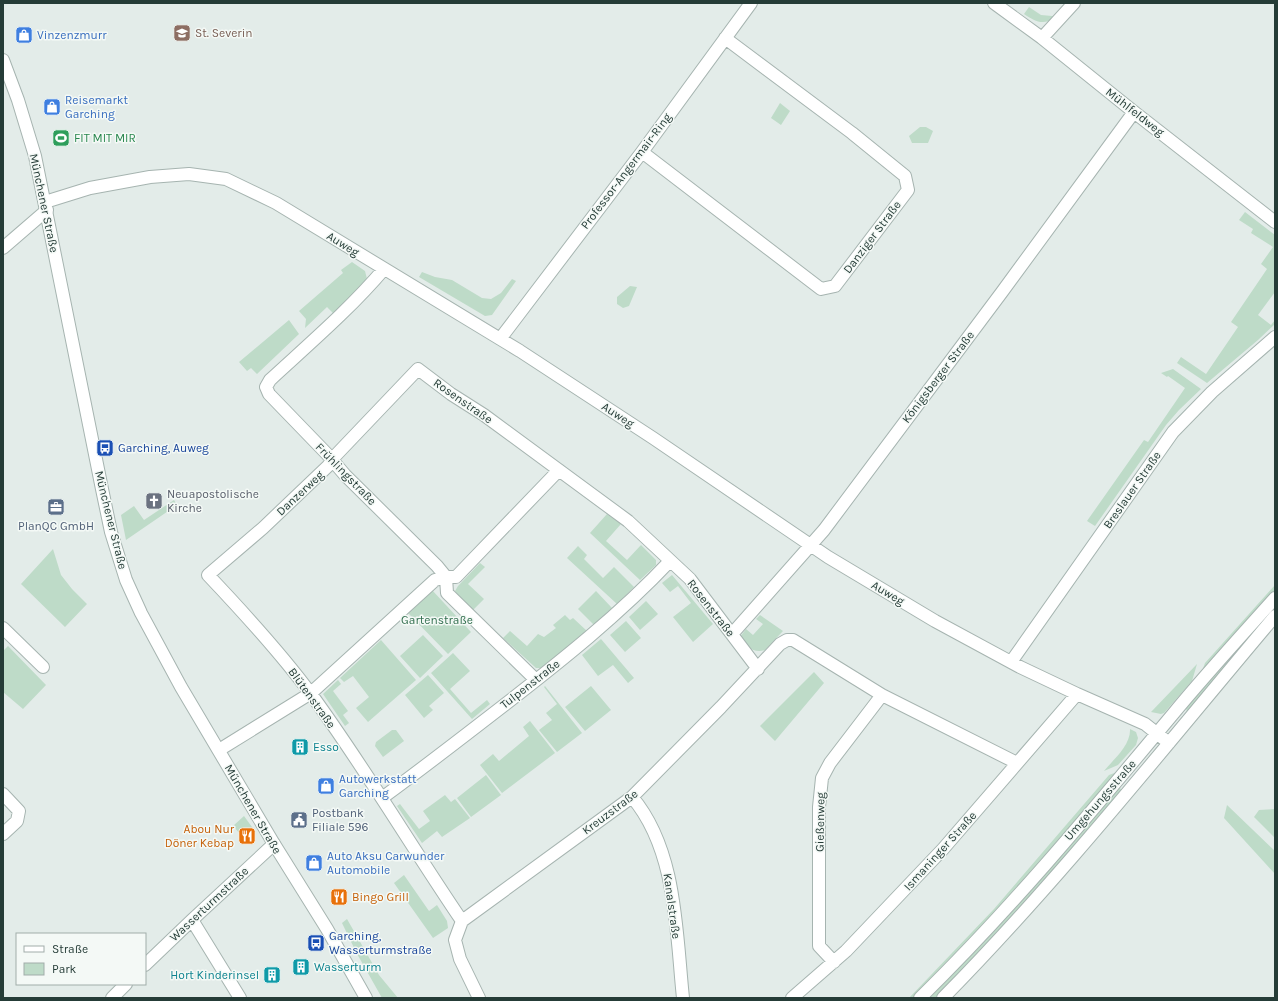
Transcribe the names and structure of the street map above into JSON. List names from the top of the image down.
{
  "streets": {
    "street": [
      "Mühlfeldweg",
      "Professor-Angermair-Ring",
      "Münchener Straße",
      "Danziger Straße",
      "Auweg",
      "Königsberger Straße",
      "Rosenstraße",
      "Frühlingstraße",
      "Breslauer Straße",
      "Danzerweg",
      "Tulpenstraße",
      "Blütenstraße",
      "Umgehungsstraße",
      "Kreuzstraße",
      "Gießenweg",
      "Ismaninger Straße",
      "Wasserturmstraße",
      "Kanalstraße"
    ]
  },
  "crossings": [
    ["Mühlfeldweg", "Königsberger Straße"],
    ["Professor-Angermair-Ring", "Danziger Straße"],
    ["Professor-Angermair-Ring", "Auweg"],
    ["Münchener Straße", "Auweg"],
    ["Münchener Straße", "Wasserturmstraße"],
    ["Auweg", "Königsberger Straße"],
    ["Auweg", "Frühlingstraße"],
    ["Auweg", "Breslauer Straße"],
    ["Auweg", "Umgehungsstraße"],
    ["Auweg", "Ismaninger Straße"],
    ["Königsberger Straße", "Rosenstraße"],
    ["Rosenstraße", "Danzerweg"],
    ["Rosenstraße", "Tulpenstraße"],
    ["Rosenstraße", "Kreuzstraße"],
    ["Frühlingstraße", "Danzerweg"],
    ["Frühlingstraße", "Tulpenstraße"],
    ["Danzerweg", "Blütenstraße"],
    ["Tulpenstraße", "Blütenstraße"],
    ["Blütenstraße", "Kreuzstraße"],
    ["Kreuzstraße", "Kanalstraße"],
    ["Gießenweg", "Ismaninger Straße"]
  ],
  "parks": ["Gartenstraße"],
  "places": {
    "school or university": ["St. Severin"],
    "shop": [
      "Vinzenzmurr",
      "Reisemarkt Garching",
      "Autowerkstatt Garching",
      "Auto Aksu Carwunder Automobile"
    ],
    "sports": ["FIT MIT MIR"],
    "bus stop": ["Garching, Auweg", "Garching, Wasserturmstraße"],
    "church": ["Neuapostolische Kirche"],
    "office": ["PlanQC GmbH"],
    "building": ["Esso", "Wasserturm", "Hort Kinderinsel"],
    "public building": ["Postbank Filiale 596"],
    "restaurant": ["Abou Nur Döner Kebap", "Bingo Grill"]
  },
  "legend": ["Straße", "Park"]
}
